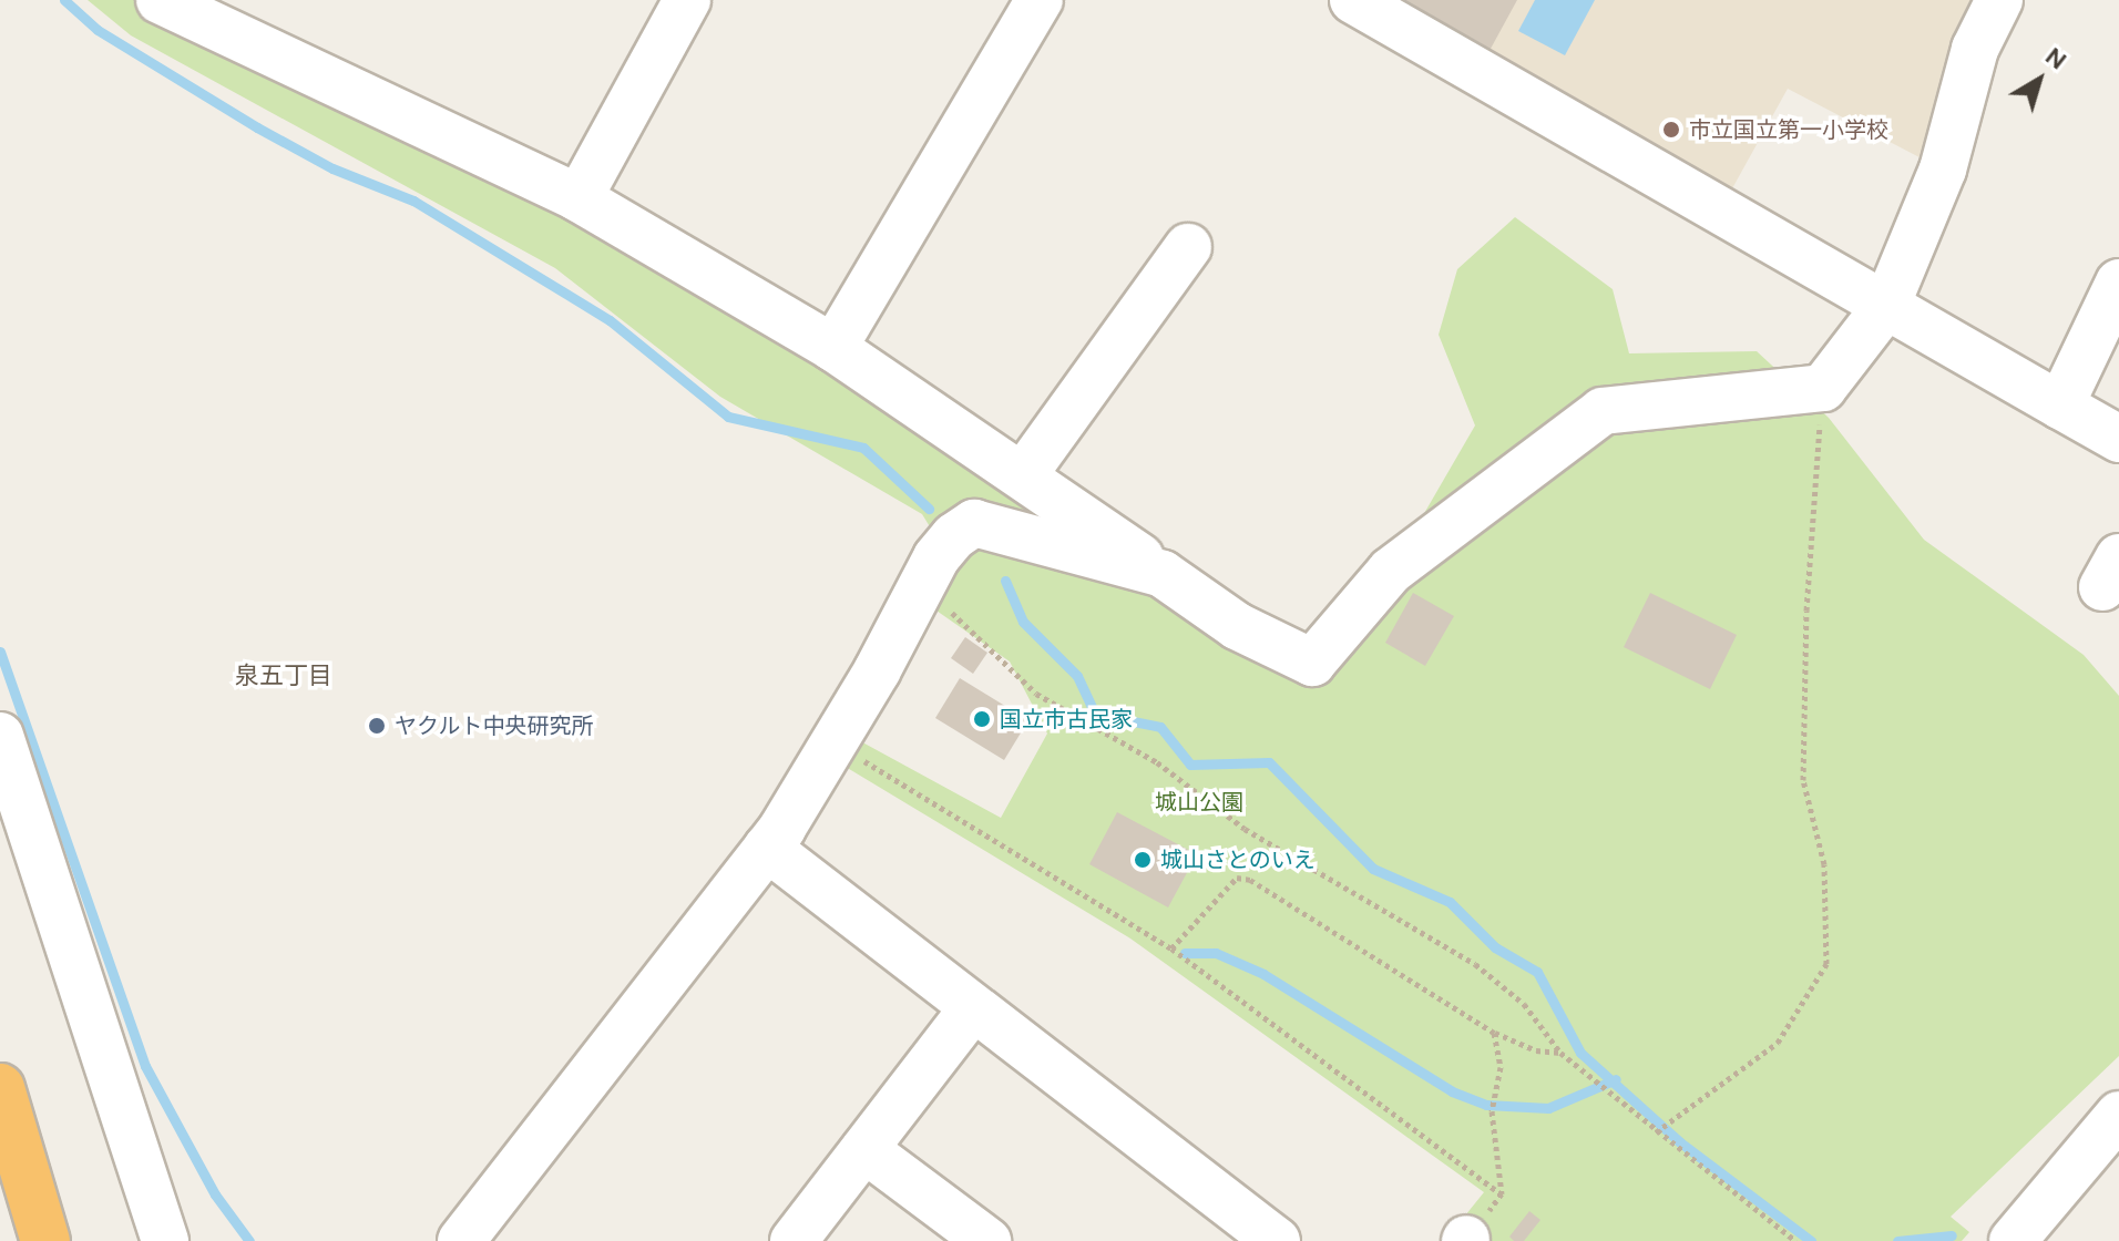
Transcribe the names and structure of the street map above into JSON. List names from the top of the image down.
{
  "districts": ["泉五丁目"],
  "parks": ["城山公園"],
  "places": [
    "市立国立第一小学校",
    "国立市古民家",
    "ヤクルト中央研究所",
    "城山さとのいえ"
  ],
  "north": "top right"
}
